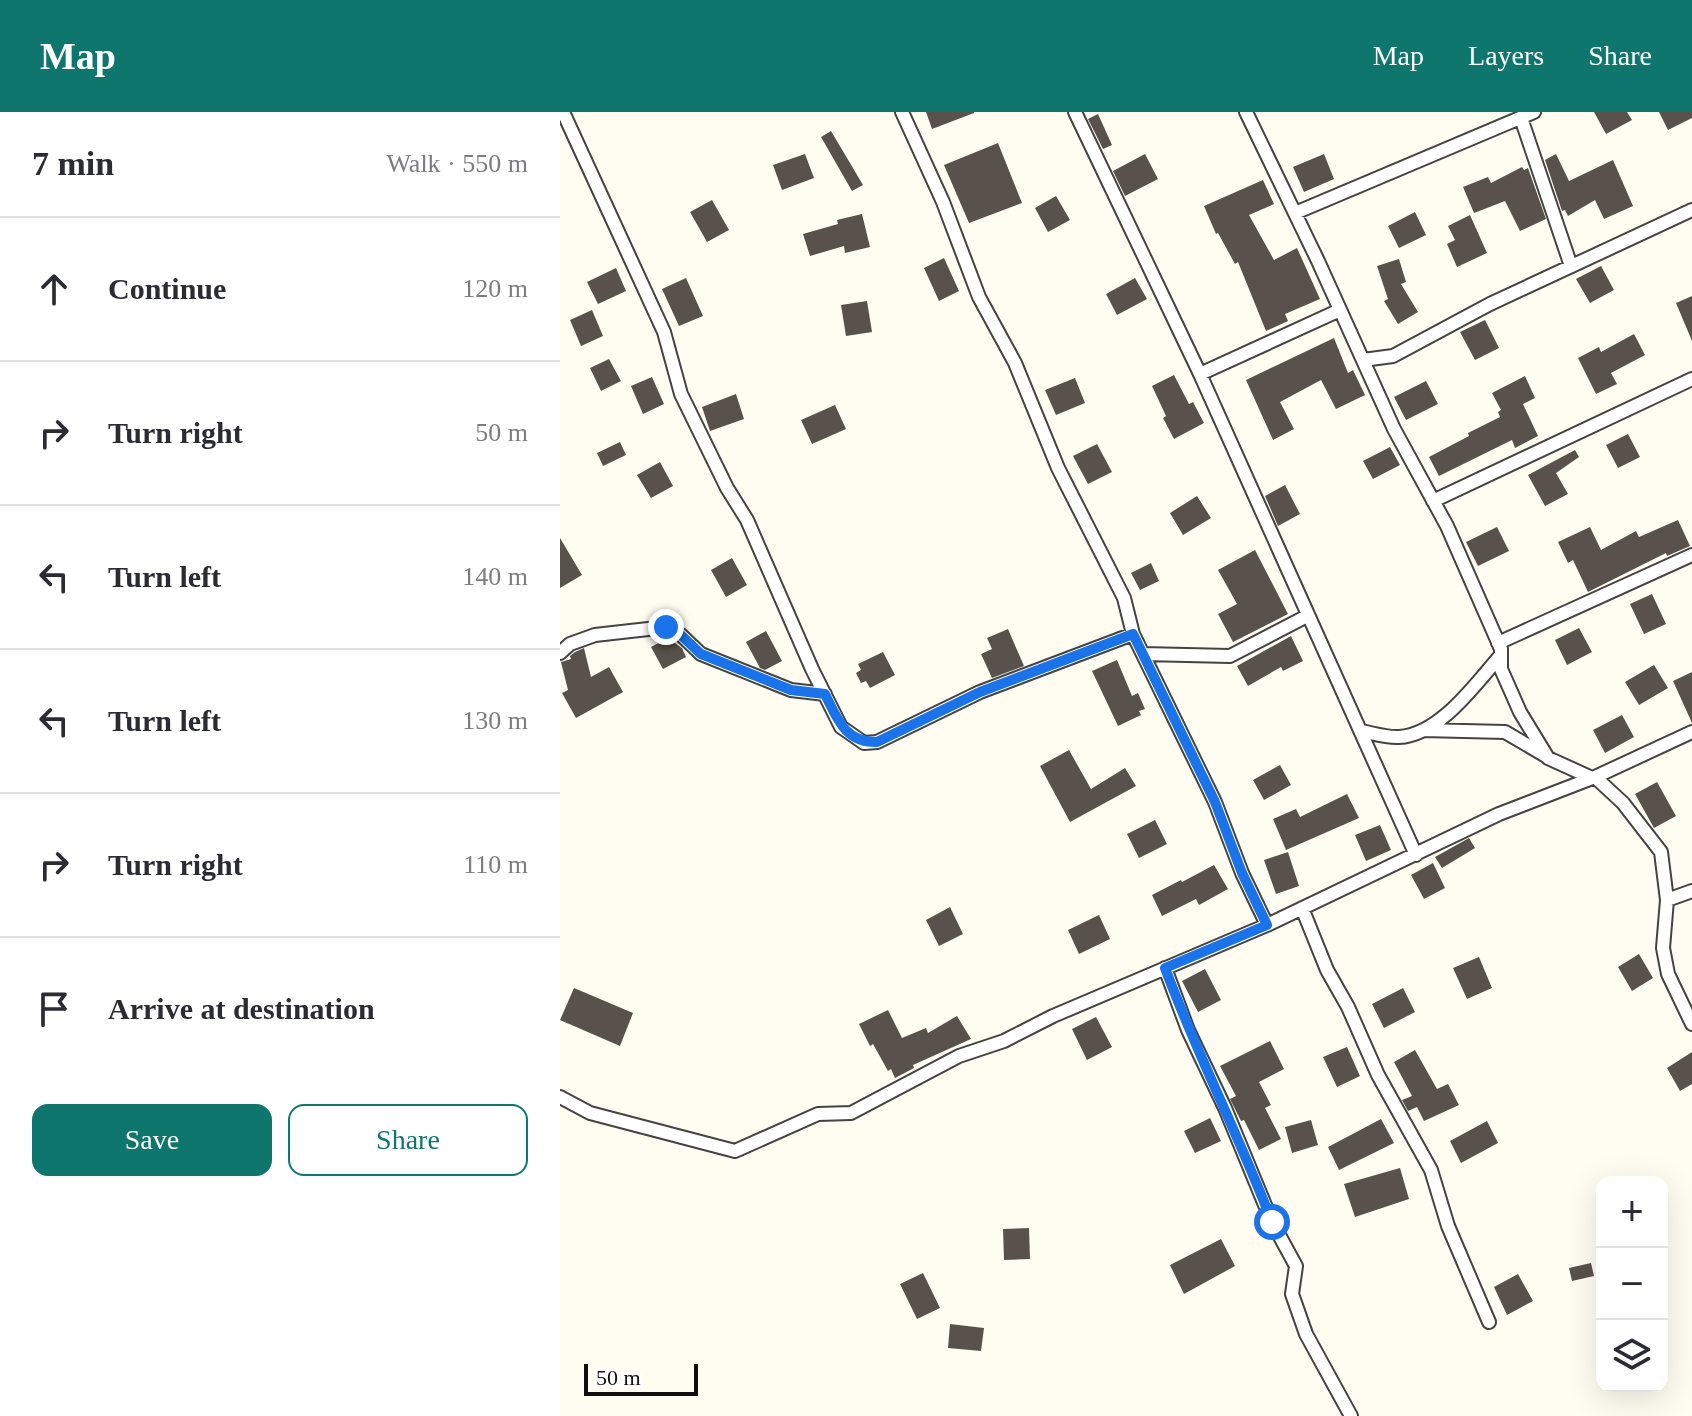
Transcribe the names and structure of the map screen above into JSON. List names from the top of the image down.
{
  "scale_bar": "50 m",
  "page": {
    "header": "Map",
    "nav": ["Map", "Layers", "Share"],
    "heading": ["7 min", "Walk · 550 m"],
    "list": [
      ["Continue", "120 m"],
      ["Turn right", "50 m"],
      ["Turn left", "140 m"],
      ["Turn left", "130 m"],
      ["Turn right", "110 m"],
      "Arrive at destination"
    ],
    "buttons": ["Save", "Share"],
    "map_buttons": ["+", "−"],
    "scale": "50 m"
  }
}
